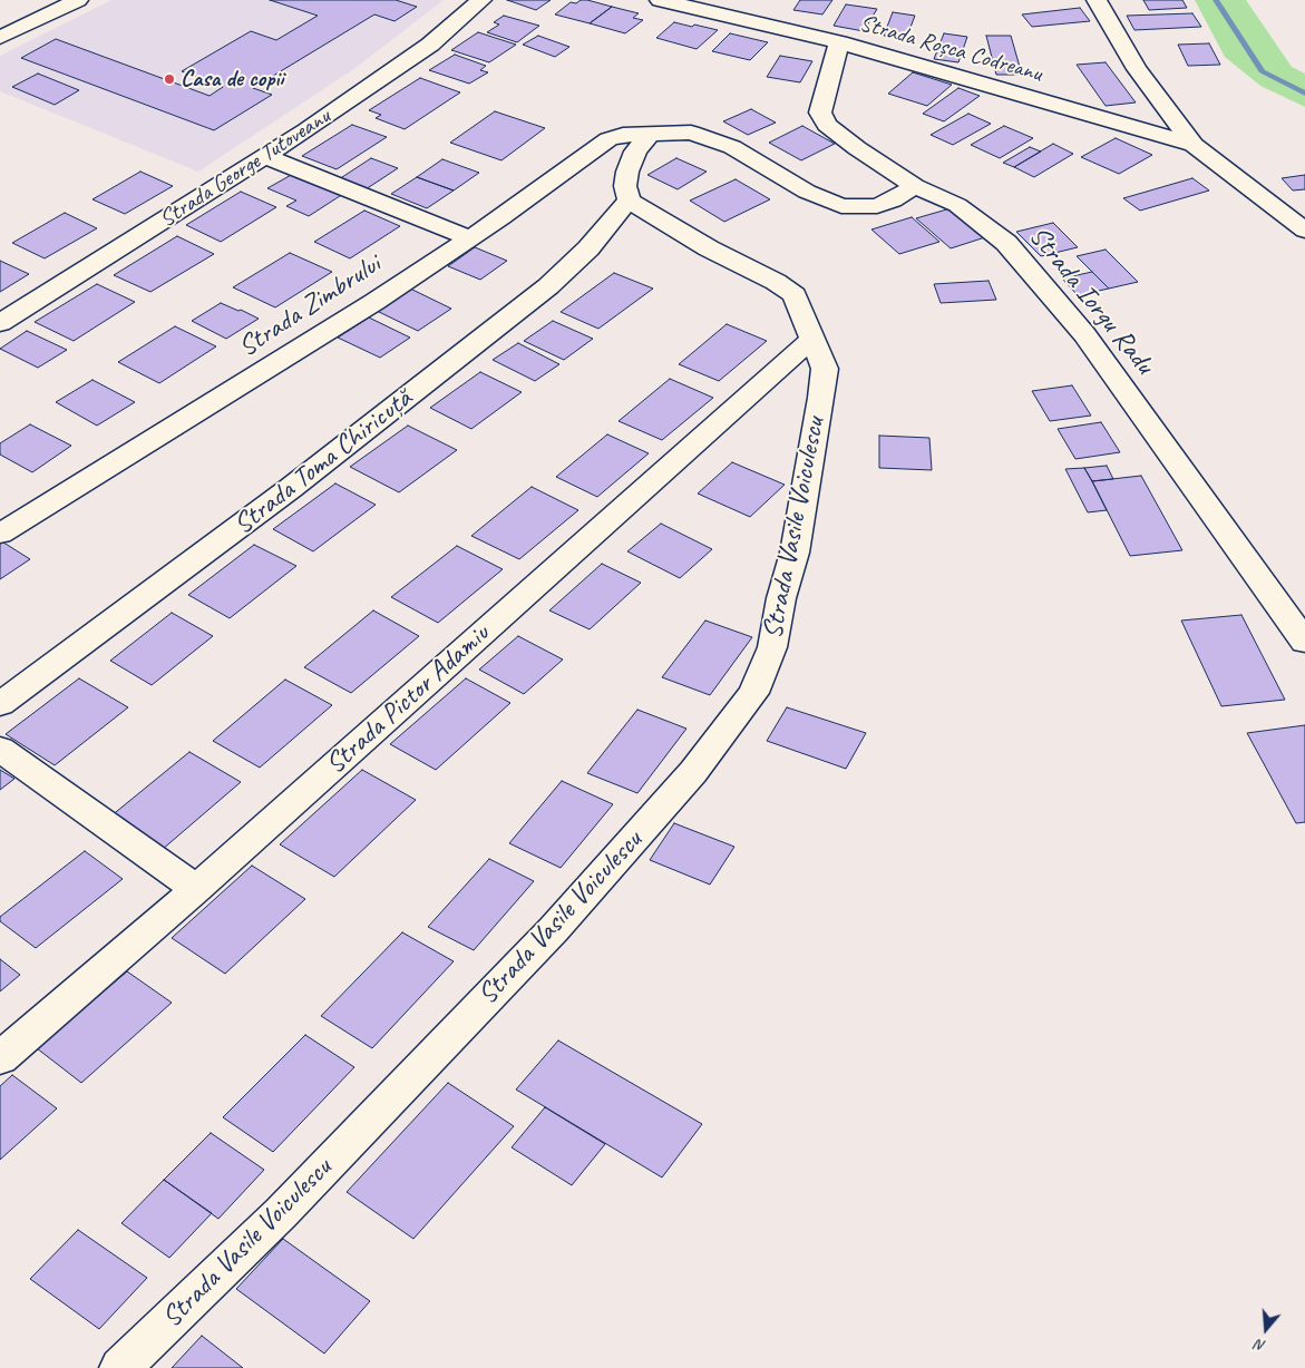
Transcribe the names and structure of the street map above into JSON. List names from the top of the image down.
{
  "streets": {
    "street": [
      "Strada Roșca Codreanu",
      "Strada George Tutoveanu",
      "Strada Iorgu Radu",
      "Strada Zimbrului",
      "Strada Toma Chiricuță",
      "Strada Vasile Voiculescu",
      "Strada Pictor Adamiu"
    ]
  },
  "crossings": [
    ["Strada Roșca Codreanu", "Strada Iorgu Radu"],
    ["Strada Toma Chiricuță", "Strada Vasile Voiculescu"],
    ["Strada Vasile Voiculescu", "Strada Pictor Adamiu"]
  ],
  "places": ["Casa de copii"],
  "north": "bottom"
}
